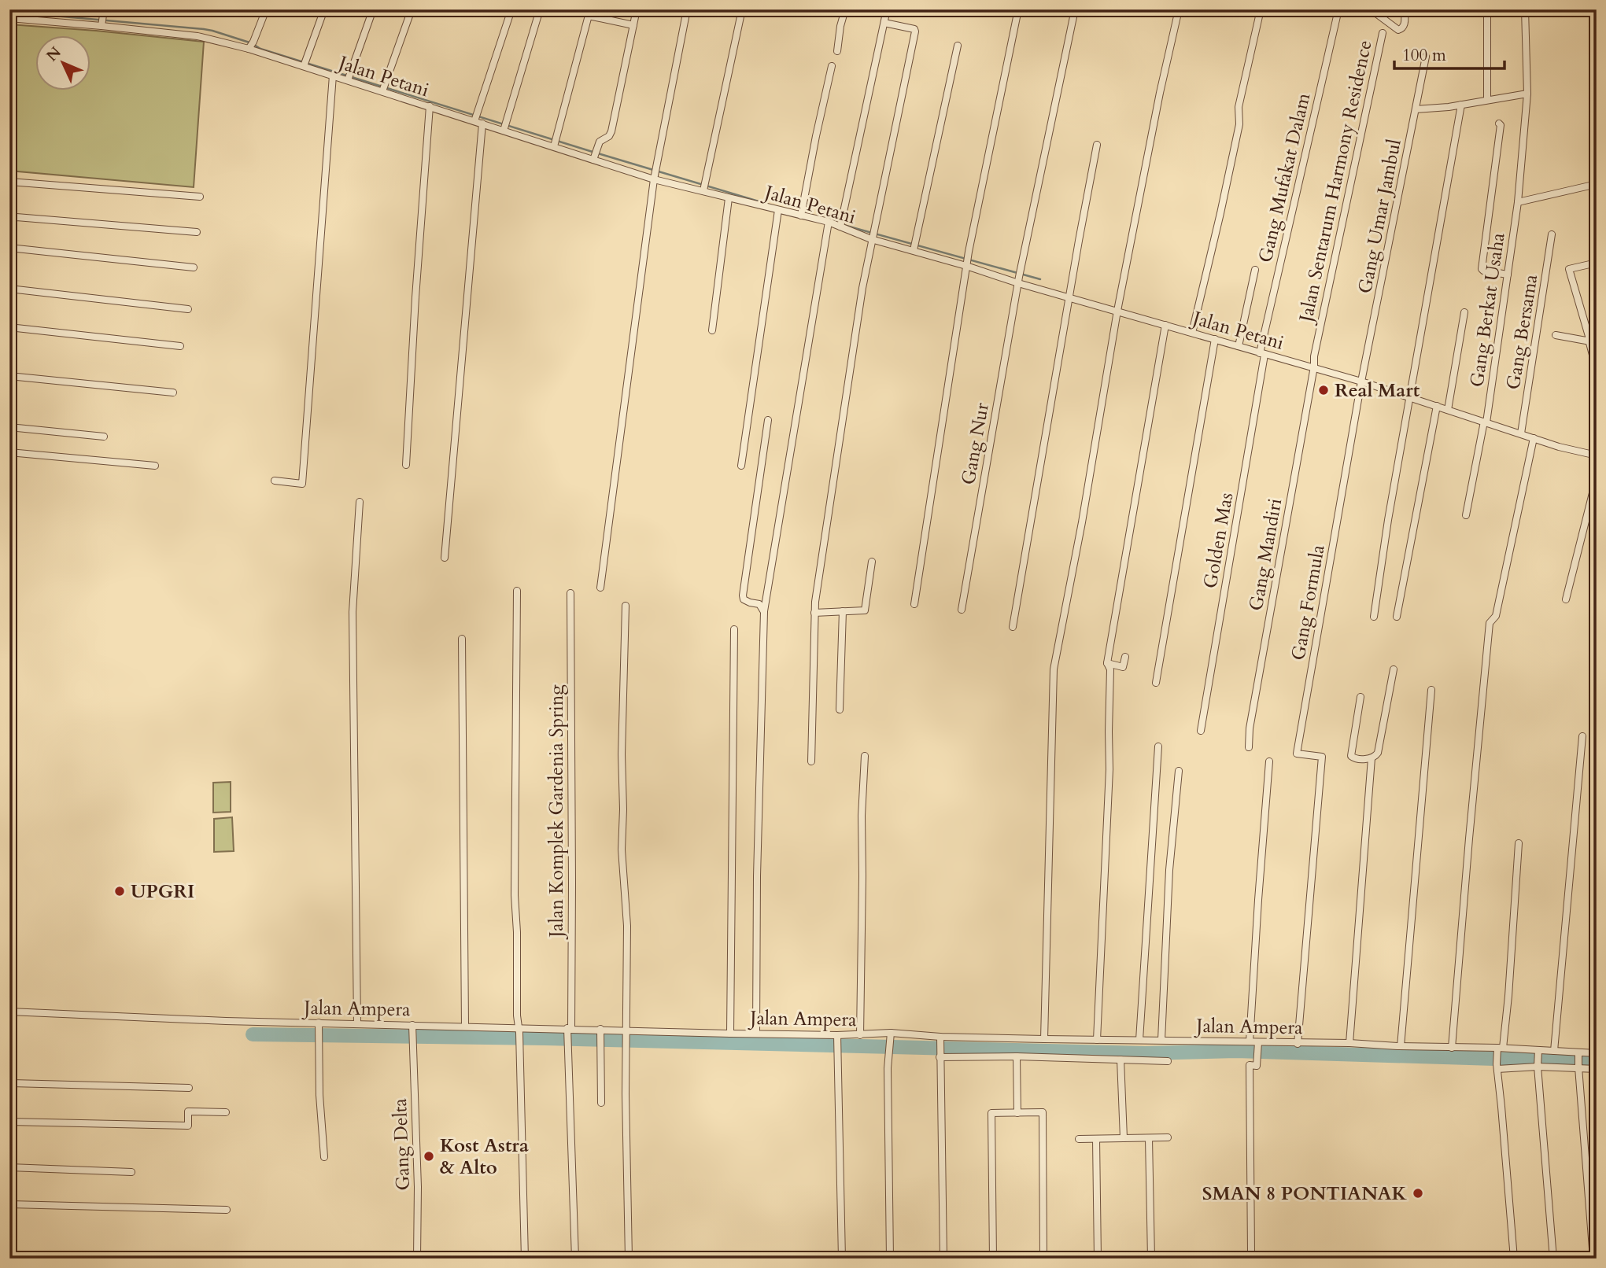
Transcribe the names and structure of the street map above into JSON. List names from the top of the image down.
{
  "streets": {
    "street": [
      "Jalan Petani",
      "Gang Mufakat Dalam",
      "Jalan Sentarum Harmony Residence",
      "Gang Umar Jambul",
      "Gang Berkat Usaha",
      "Gang Bersama",
      "Gang Nur",
      "Golden Mas",
      "Gang Mandiri",
      "Gang Formula",
      "Jalan Komplek Gardenia Spring",
      "Jalan Ampera",
      "Gang Delta"
    ]
  },
  "crossings": [
    ["Jalan Petani", "Gang Mufakat Dalam"],
    ["Jalan Petani", "Jalan Sentarum Harmony Residence"],
    ["Jalan Petani", "Gang Umar Jambul"],
    ["Jalan Petani", "Gang Berkat Usaha"],
    ["Jalan Petani", "Gang Bersama"],
    ["Jalan Petani", "Gang Nur"],
    ["Jalan Petani", "Golden Mas"],
    ["Jalan Petani", "Gang Mandiri"],
    ["Gang Mufakat Dalam", "Golden Mas"],
    ["Jalan Sentarum Harmony Residence", "Gang Mandiri"],
    ["Gang Umar Jambul", "Gang Formula"],
    ["Gang Formula", "Jalan Ampera"],
    ["Jalan Komplek Gardenia Spring", "Jalan Ampera"],
    ["Jalan Ampera", "Gang Delta"]
  ],
  "places": [
    "Real Mart",
    "UPGRI",
    "Kost Astra & Alto",
    "SMAN 8 PONTIANAK"
  ],
  "scale_bar": "100 m",
  "north": "top left"
}
